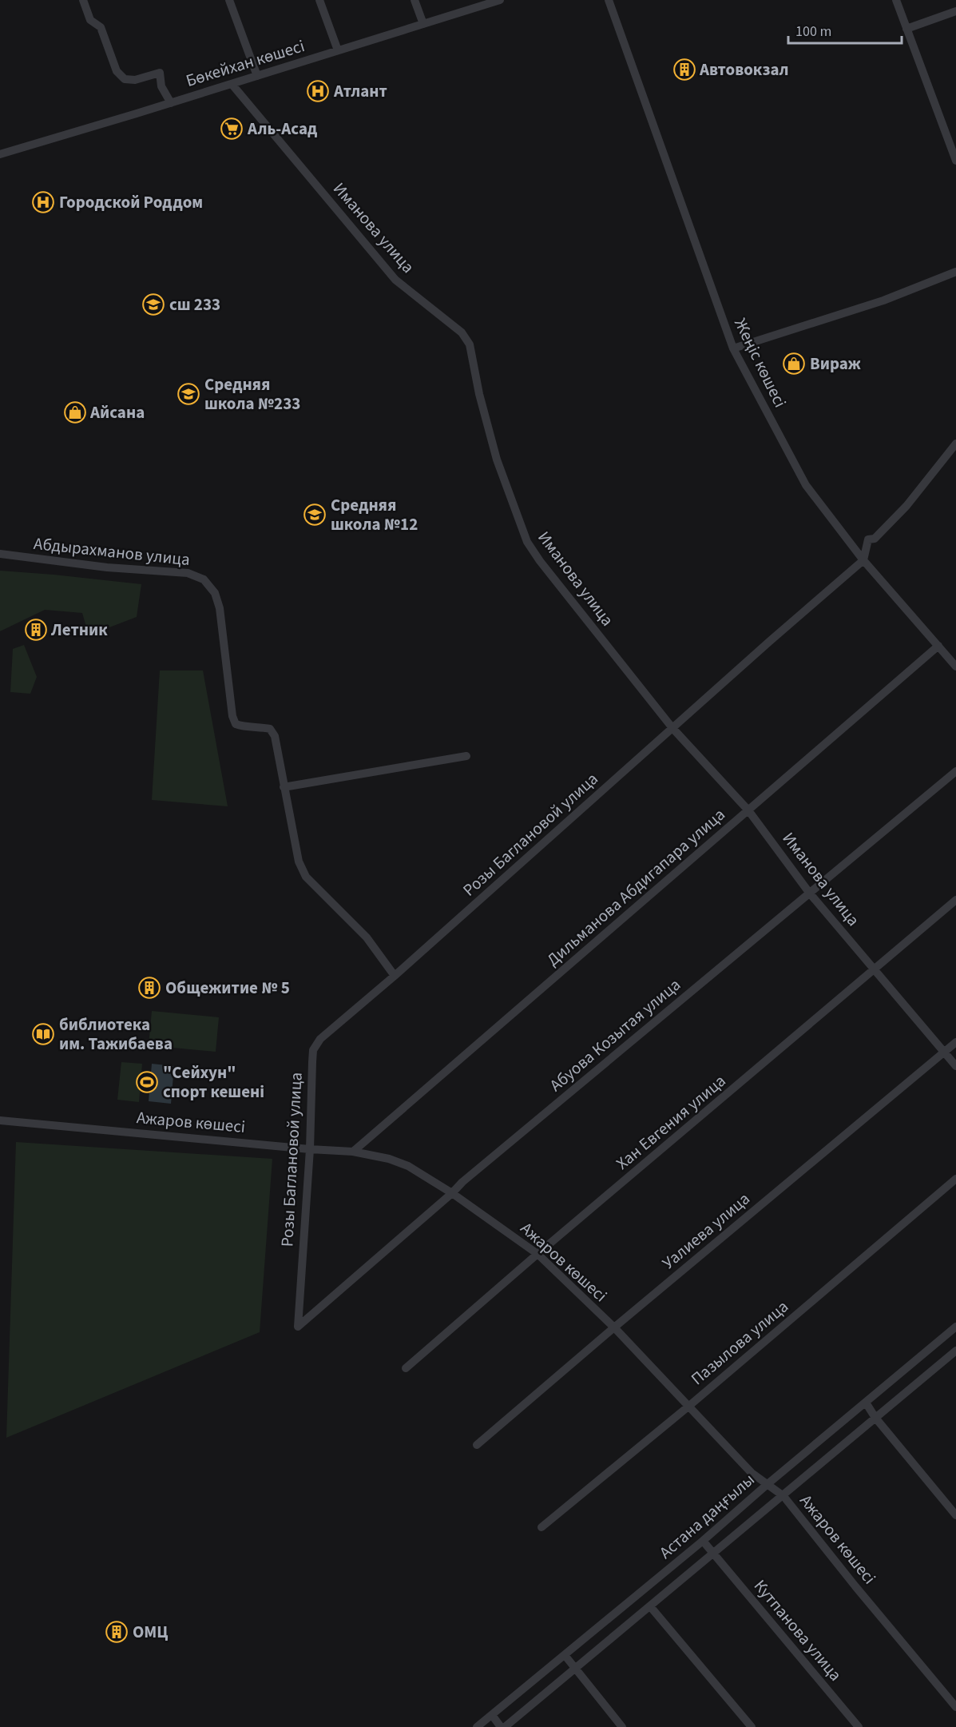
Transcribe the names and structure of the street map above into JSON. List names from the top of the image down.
{
  "streets": {
    "street": [
      "Бөкейхан көшесі",
      "Иманова улица",
      "Жеңіс көшесі",
      "Абдырахманов улица",
      "Розы Баглановой улица",
      "Дильманова Абдигапара улица",
      "Абуова Козытая улица",
      "Ажаров көшесі",
      "Хан Евгения улица",
      "Уалиева улица",
      "Пазылова улица",
      "Астана даңғылы",
      "Кутпанова улица"
    ]
  },
  "crossings": [
    ["Бөкейхан көшесі", "Иманова улица"],
    ["Иманова улица", "Розы Баглановой улица"],
    ["Иманова улица", "Дильманова Абдигапара улица"],
    ["Иманова улица", "Абуова Козытая улица"],
    ["Иманова улица", "Хан Евгения улица"],
    ["Иманова улица", "Уалиева улица"],
    ["Жеңіс көшесі", "Розы Баглановой улица"],
    ["Жеңіс көшесі", "Дильманова Абдигапара улица"],
    ["Абдырахманов улица", "Розы Баглановой улица"],
    ["Розы Баглановой улица", "Абуова Козытая улица"],
    ["Розы Баглановой улица", "Ажаров көшесі"],
    ["Дильманова Абдигапара улица", "Ажаров көшесі"],
    ["Абуова Козытая улица", "Ажаров көшесі"],
    ["Ажаров көшесі", "Хан Евгения улица"],
    ["Ажаров көшесі", "Уалиева улица"],
    ["Ажаров көшесі", "Пазылова улица"],
    ["Ажаров көшесі", "Астана даңғылы"],
    ["Астана даңғылы", "Кутпанова улица"]
  ],
  "places": {
    "building": [
      "Автовокзал",
      "Летник",
      "Общежитие № 5",
      "ОМЦ"
    ],
    "hospital": ["Атлант", "Городской Роддом"],
    "supermarket": ["Аль-Асад"],
    "school or university": ["сш 233", "Средняя школа №233", "Средняя школа №12"],
    "shop": ["Вираж", "Айсана"],
    "library": ["библиотека им. Тажибаева"],
    "sports": ["\"Сейхун\" спорт кешені"]
  },
  "scale_bar": "100 m"
}
